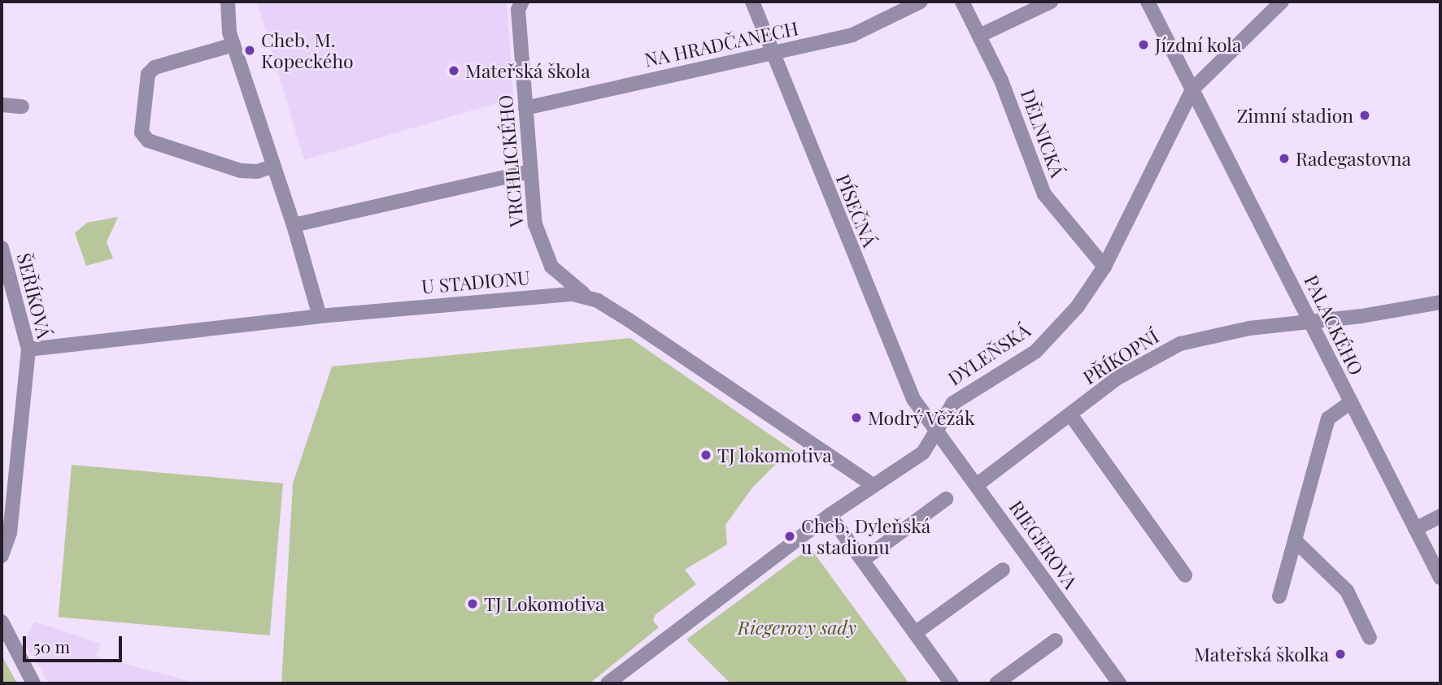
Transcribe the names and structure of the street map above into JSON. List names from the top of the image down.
{
  "streets": {
    "street": [
      "NA HRADČANECH",
      "DĚLNICKÁ",
      "VRCHLICKÉHO",
      "PÍSEČNÁ",
      "U STADIONU",
      "ŠEŘÍKOVÁ",
      "PALACKÉHO",
      "DYLEŇSKÁ",
      "PŘÍKOPNÍ",
      "RIEGEROVA"
    ]
  },
  "crossings": [
    ["NA HRADČANECH", "VRCHLICKÉHO"],
    ["NA HRADČANECH", "PÍSEČNÁ"],
    ["DĚLNICKÁ", "DYLEŇSKÁ"],
    ["VRCHLICKÉHO", "U STADIONU"],
    ["PÍSEČNÁ", "DYLEŇSKÁ"],
    ["PÍSEČNÁ", "RIEGEROVA"],
    ["U STADIONU", "ŠEŘÍKOVÁ"],
    ["U STADIONU", "DYLEŇSKÁ"],
    ["PALACKÉHO", "DYLEŇSKÁ"],
    ["PALACKÉHO", "PŘÍKOPNÍ"],
    ["DYLEŇSKÁ", "RIEGEROVA"],
    ["PŘÍKOPNÍ", "RIEGEROVA"]
  ],
  "parks": ["Riegerovy sady"],
  "places": [
    "Jízdní kola",
    "Cheb, M. Kopeckého",
    "Mateřská škola",
    "Zimní stadion",
    "Radegastovna",
    "Modrý Věžák",
    "TJ lokomotiva",
    "Cheb, Dyleňská u stadionu",
    "TJ Lokomotiva",
    "Mateřská školka"
  ],
  "scale_bar": "50 m"
}
